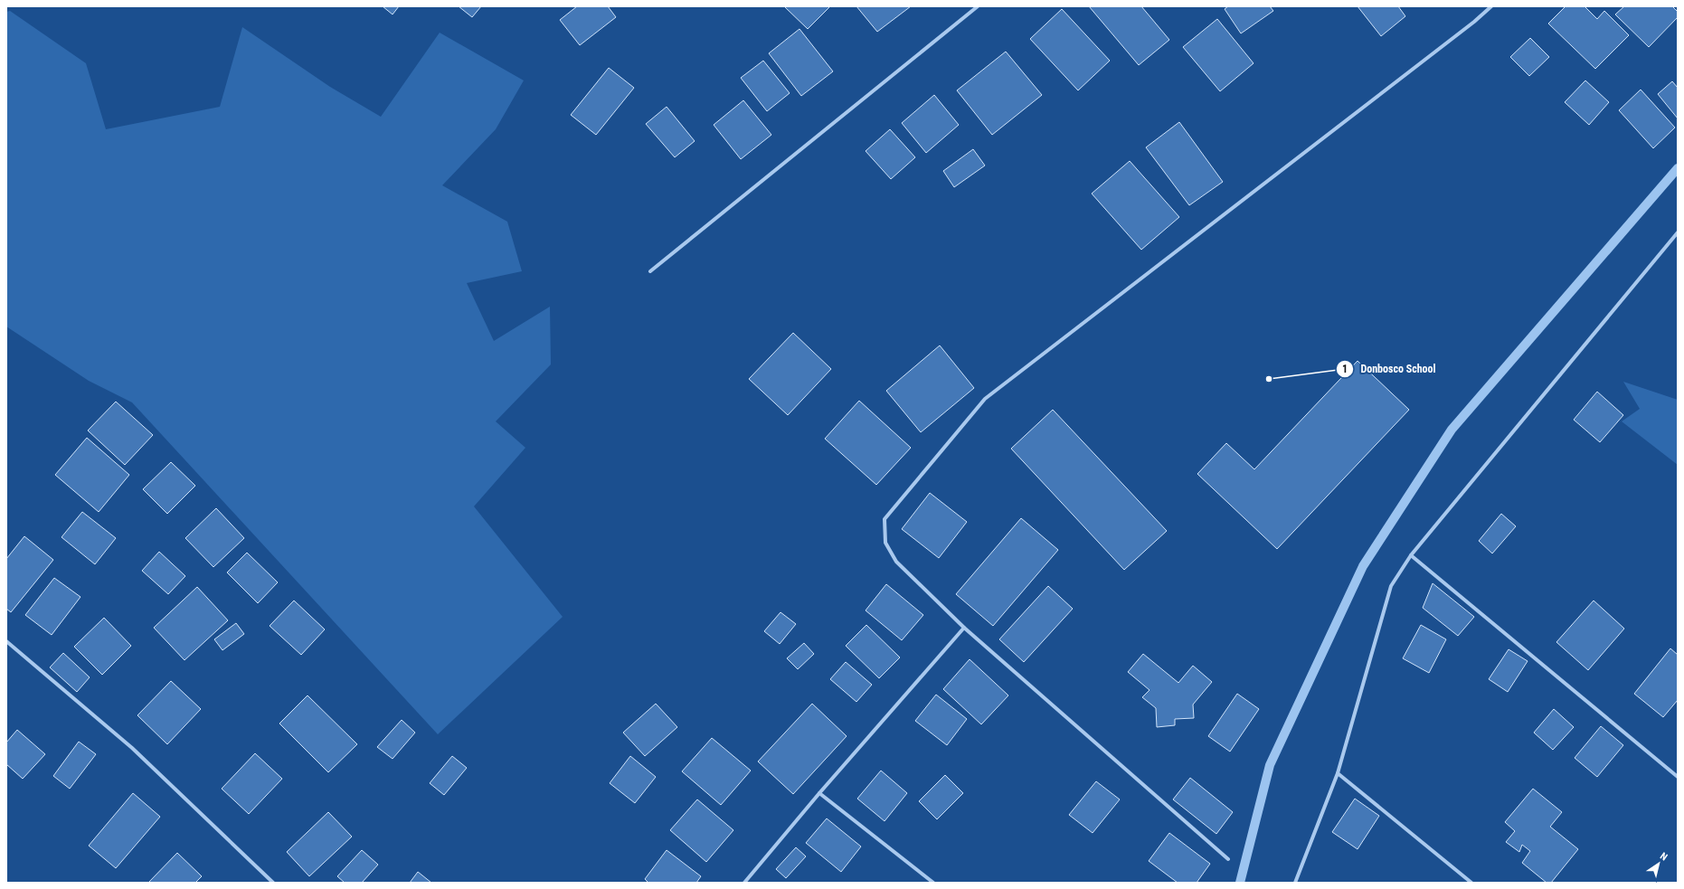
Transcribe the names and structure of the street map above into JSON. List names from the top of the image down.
{
  "places": ["Donbosco School"],
  "north": "top right"
}
